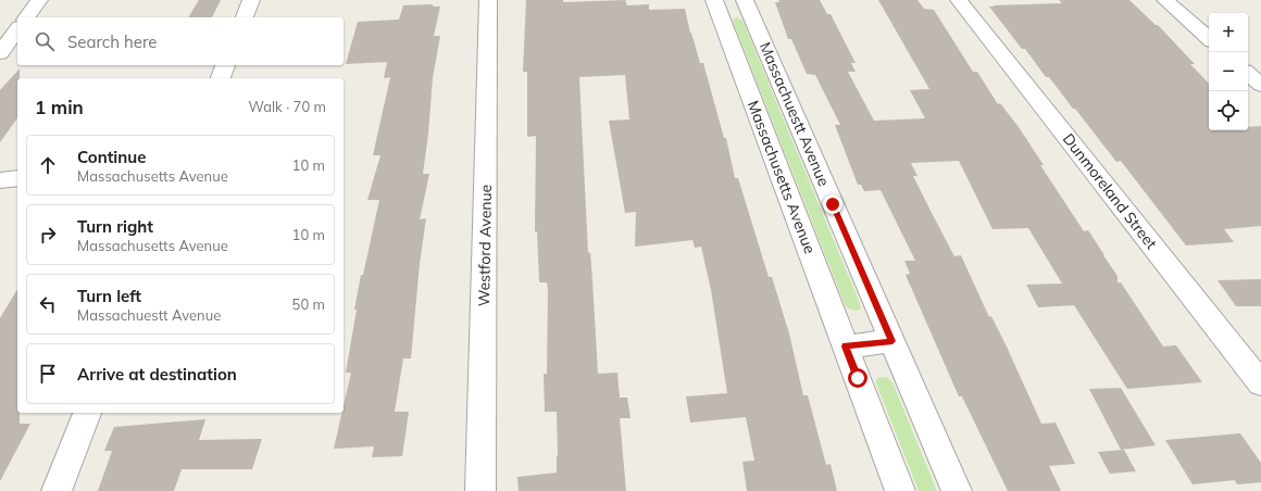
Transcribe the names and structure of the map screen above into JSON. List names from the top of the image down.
{
  "streets": {
    "street": [
      "Massachuestt Avenue",
      "Massachusetts Avenue",
      "Dunmoreland Street",
      "Westford Avenue"
    ]
  },
  "crossings": [
    ["Massachuestt Avenue", "Massachusetts Avenue"]
  ],
  "page": {
    "map_buttons": ["+", "−"],
    "search": "Search here",
    "heading": ["1 min", "Walk · 70 m"],
    "list": [
      ["Continue", "Massachusetts Avenue", "10 m"],
      ["Turn right", "Massachusetts Avenue", "10 m"],
      ["Turn left", "Massachuestt Avenue", "50 m"],
      "Arrive at destination"
    ]
  }
}
